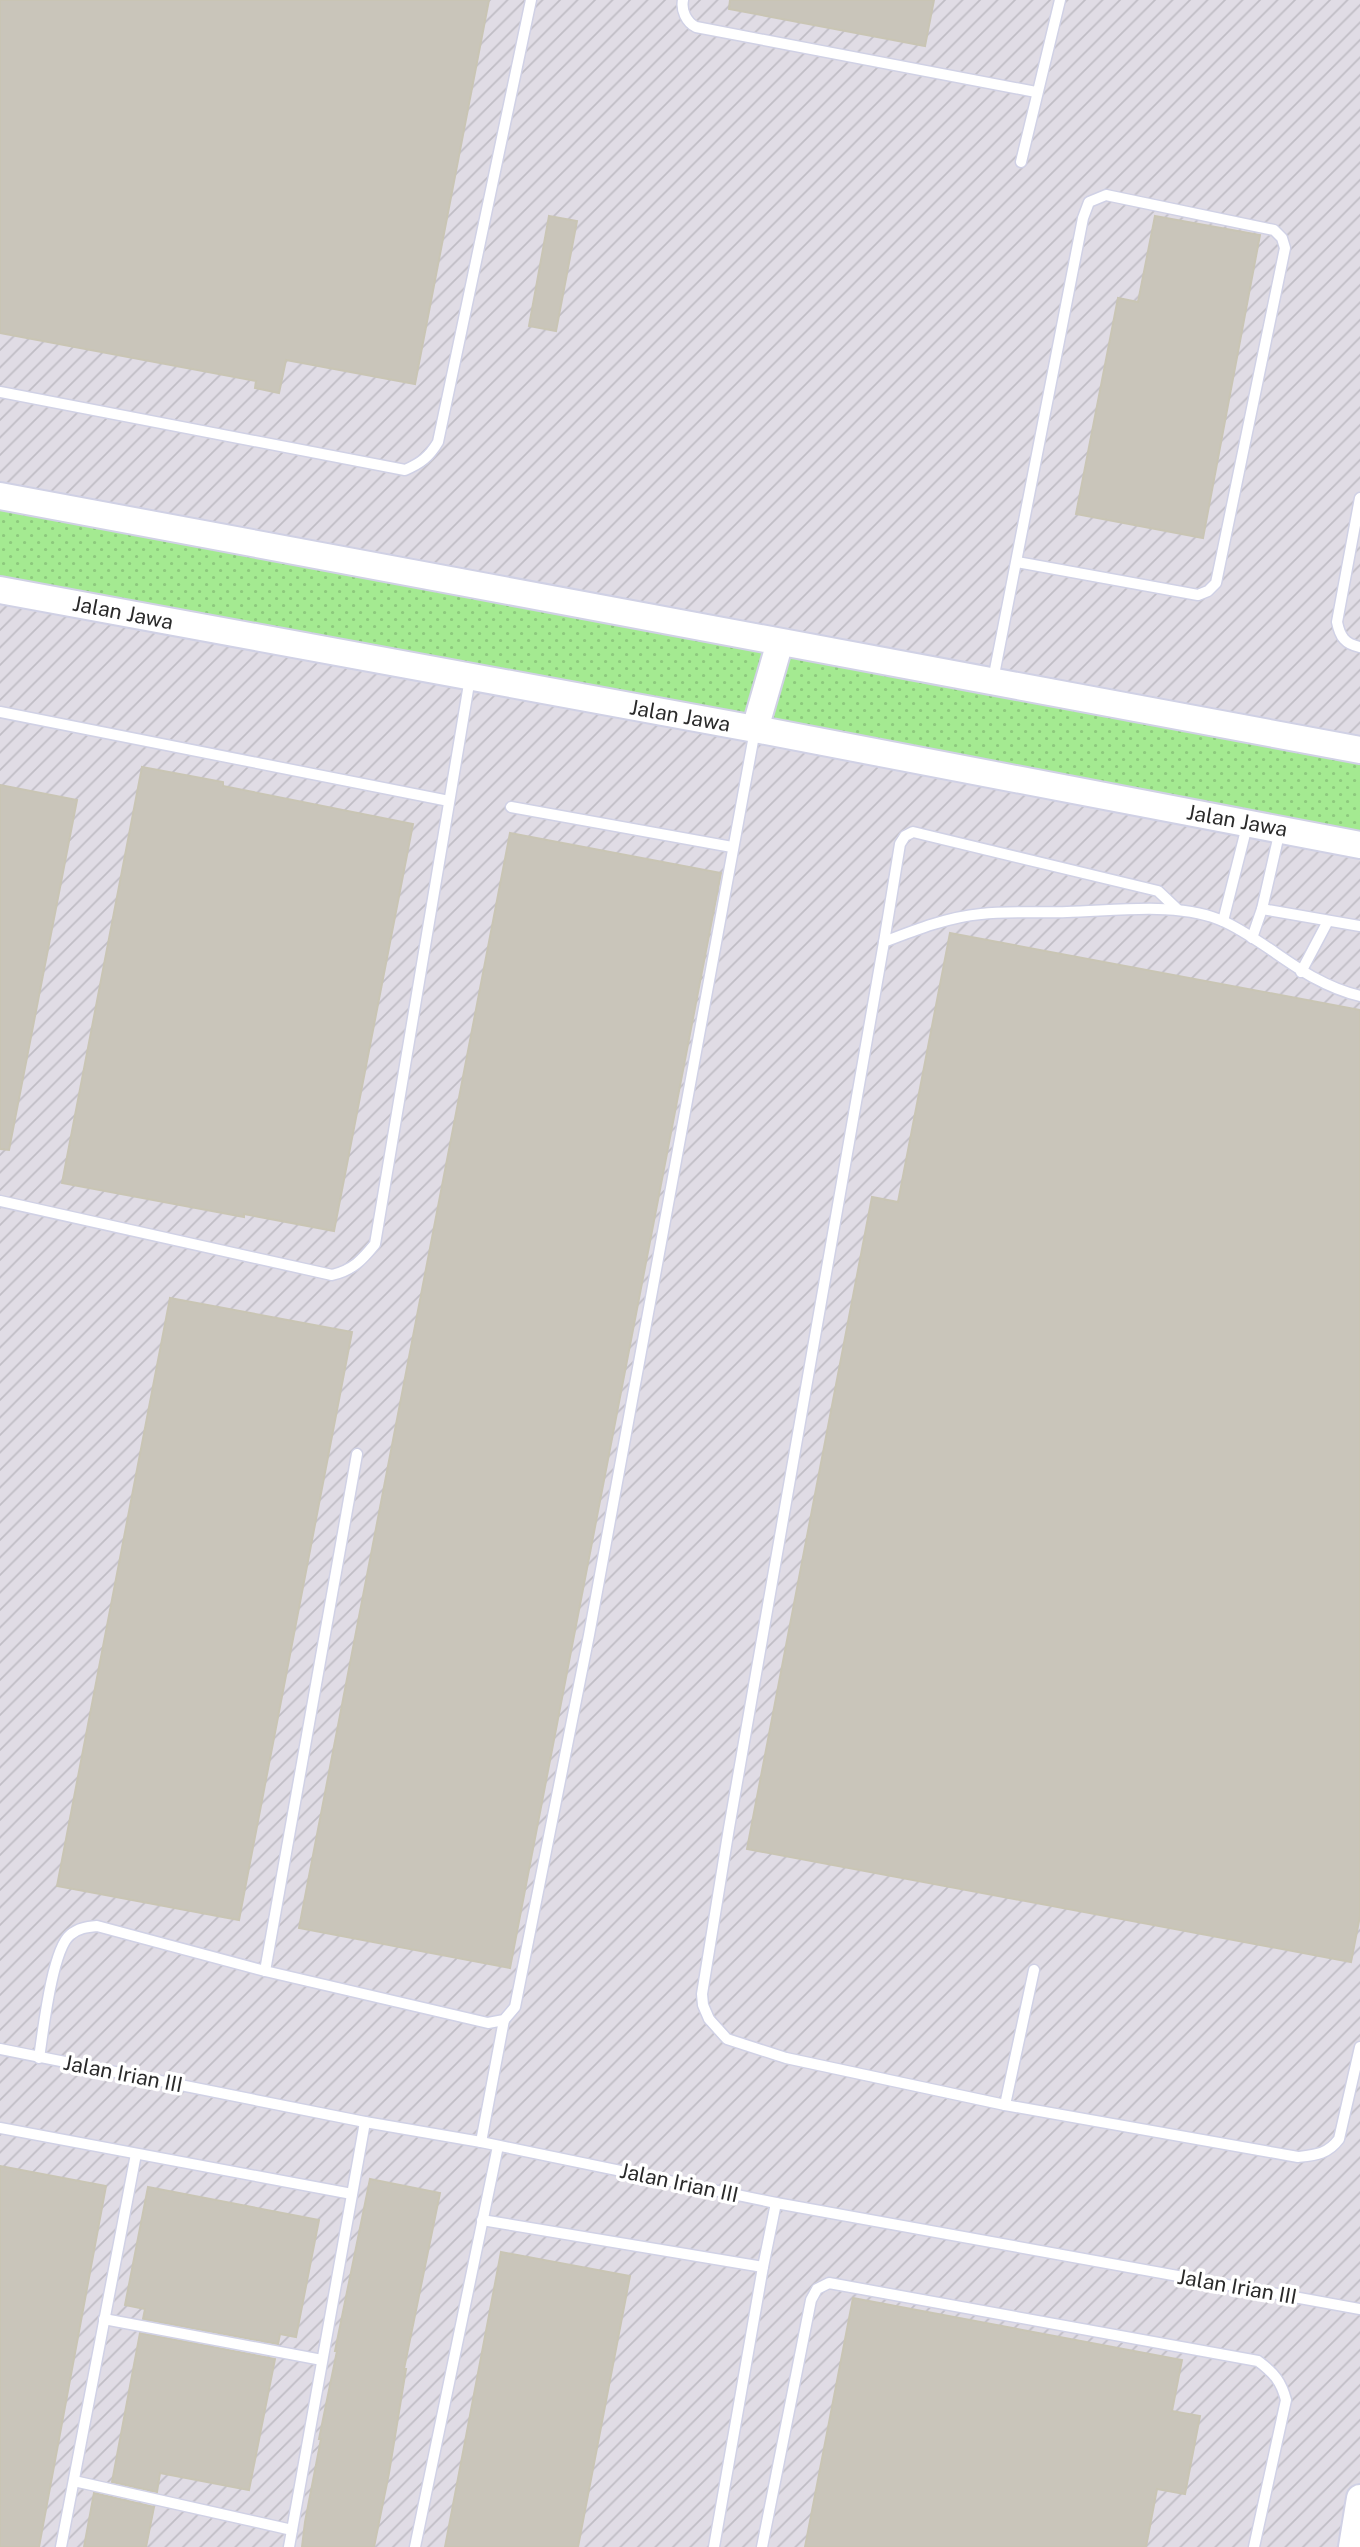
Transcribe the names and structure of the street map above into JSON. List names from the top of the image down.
{
  "streets": {
    "street": ["Jalan Jawa"],
    "lane": ["Jalan Irian III"]
  }
}
